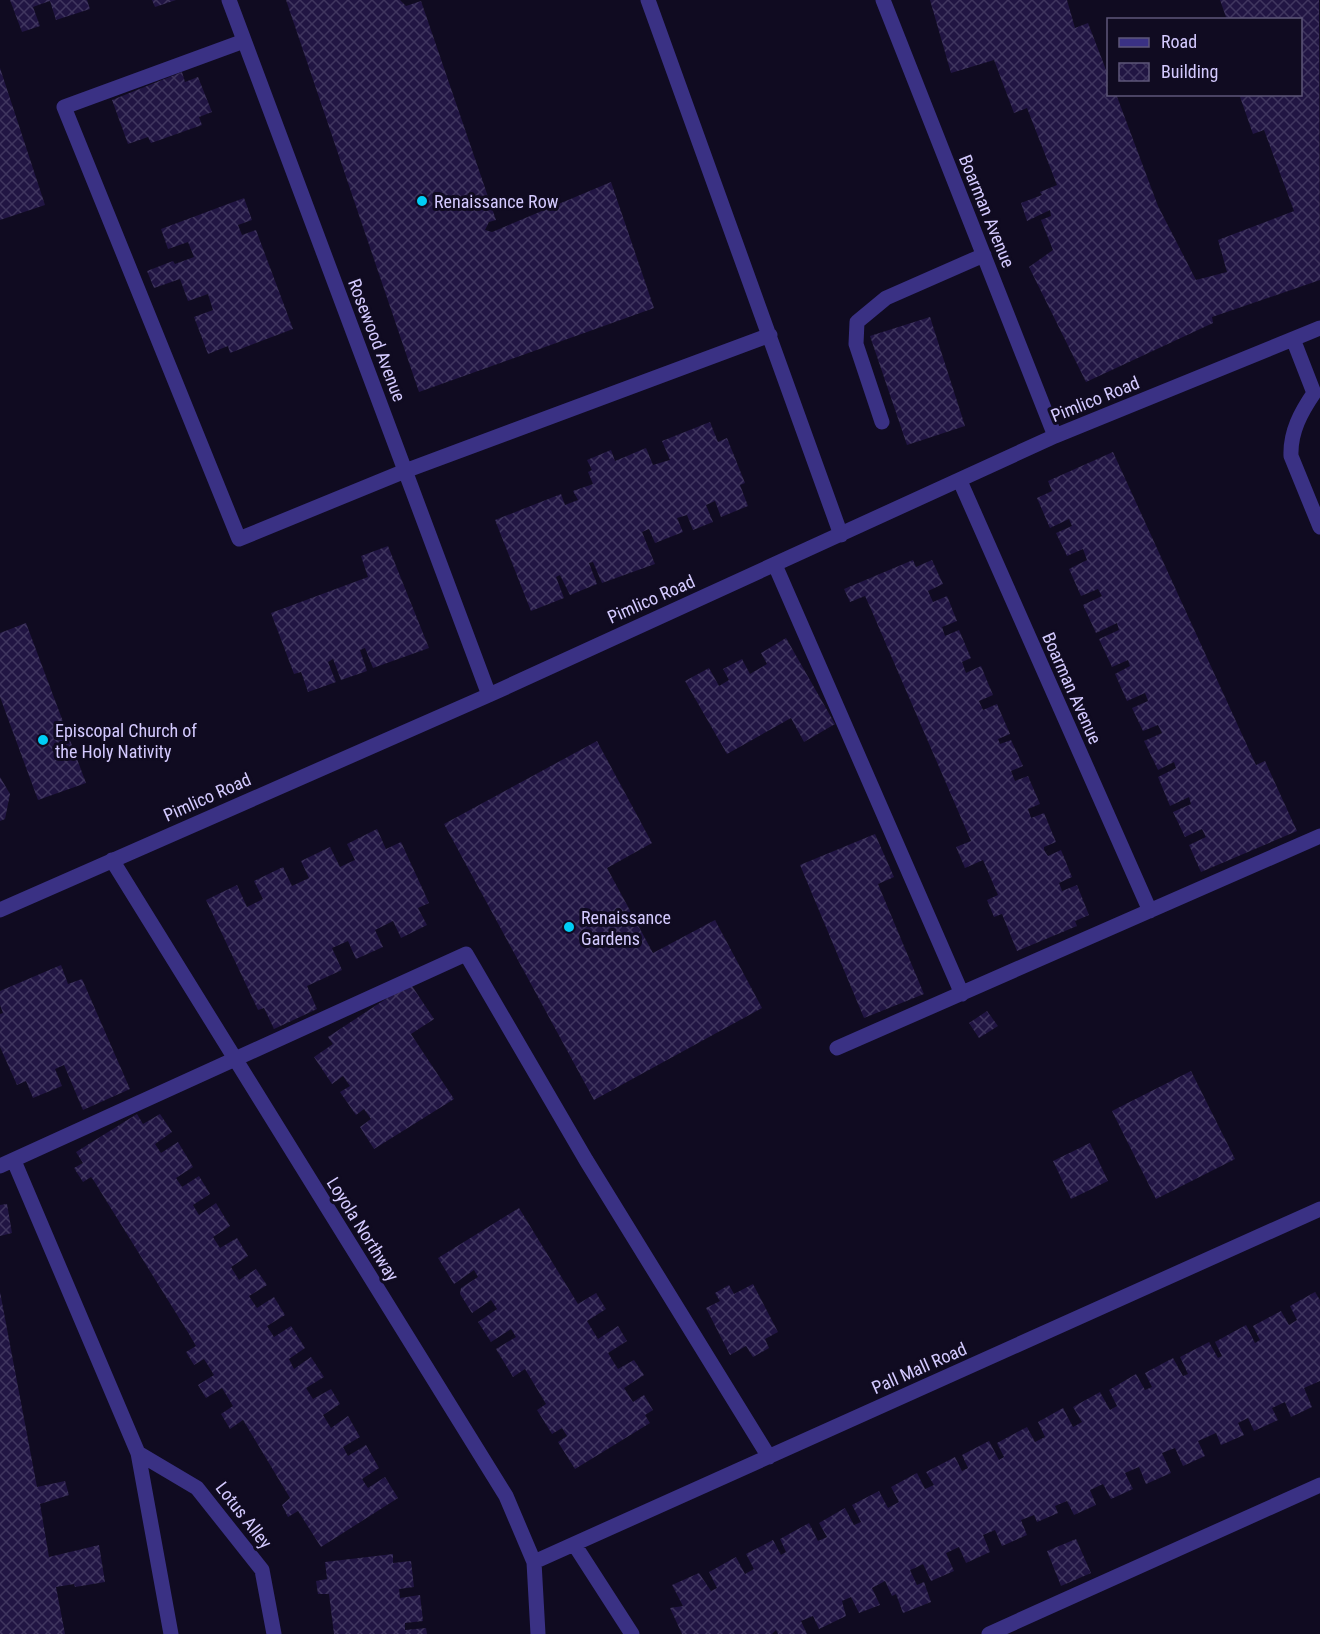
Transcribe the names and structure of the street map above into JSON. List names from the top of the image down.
{
  "streets": {
    "street": [
      "Boarman Avenue",
      "Rosewood Avenue",
      "Pimlico Road",
      "Loyola Northway",
      "Pall Mall Road",
      "Lotus Alley"
    ]
  },
  "crossings": [
    ["Boarman Avenue", "Pimlico Road"],
    ["Rosewood Avenue", "Pimlico Road"],
    ["Pimlico Road", "Loyola Northway"],
    ["Loyola Northway", "Pall Mall Road"]
  ],
  "places": ["Renaissance Row", "Episcopal Church of the Holy Nativity", "Renaissance Gardens"],
  "legend": ["Road", "Building"]
}
